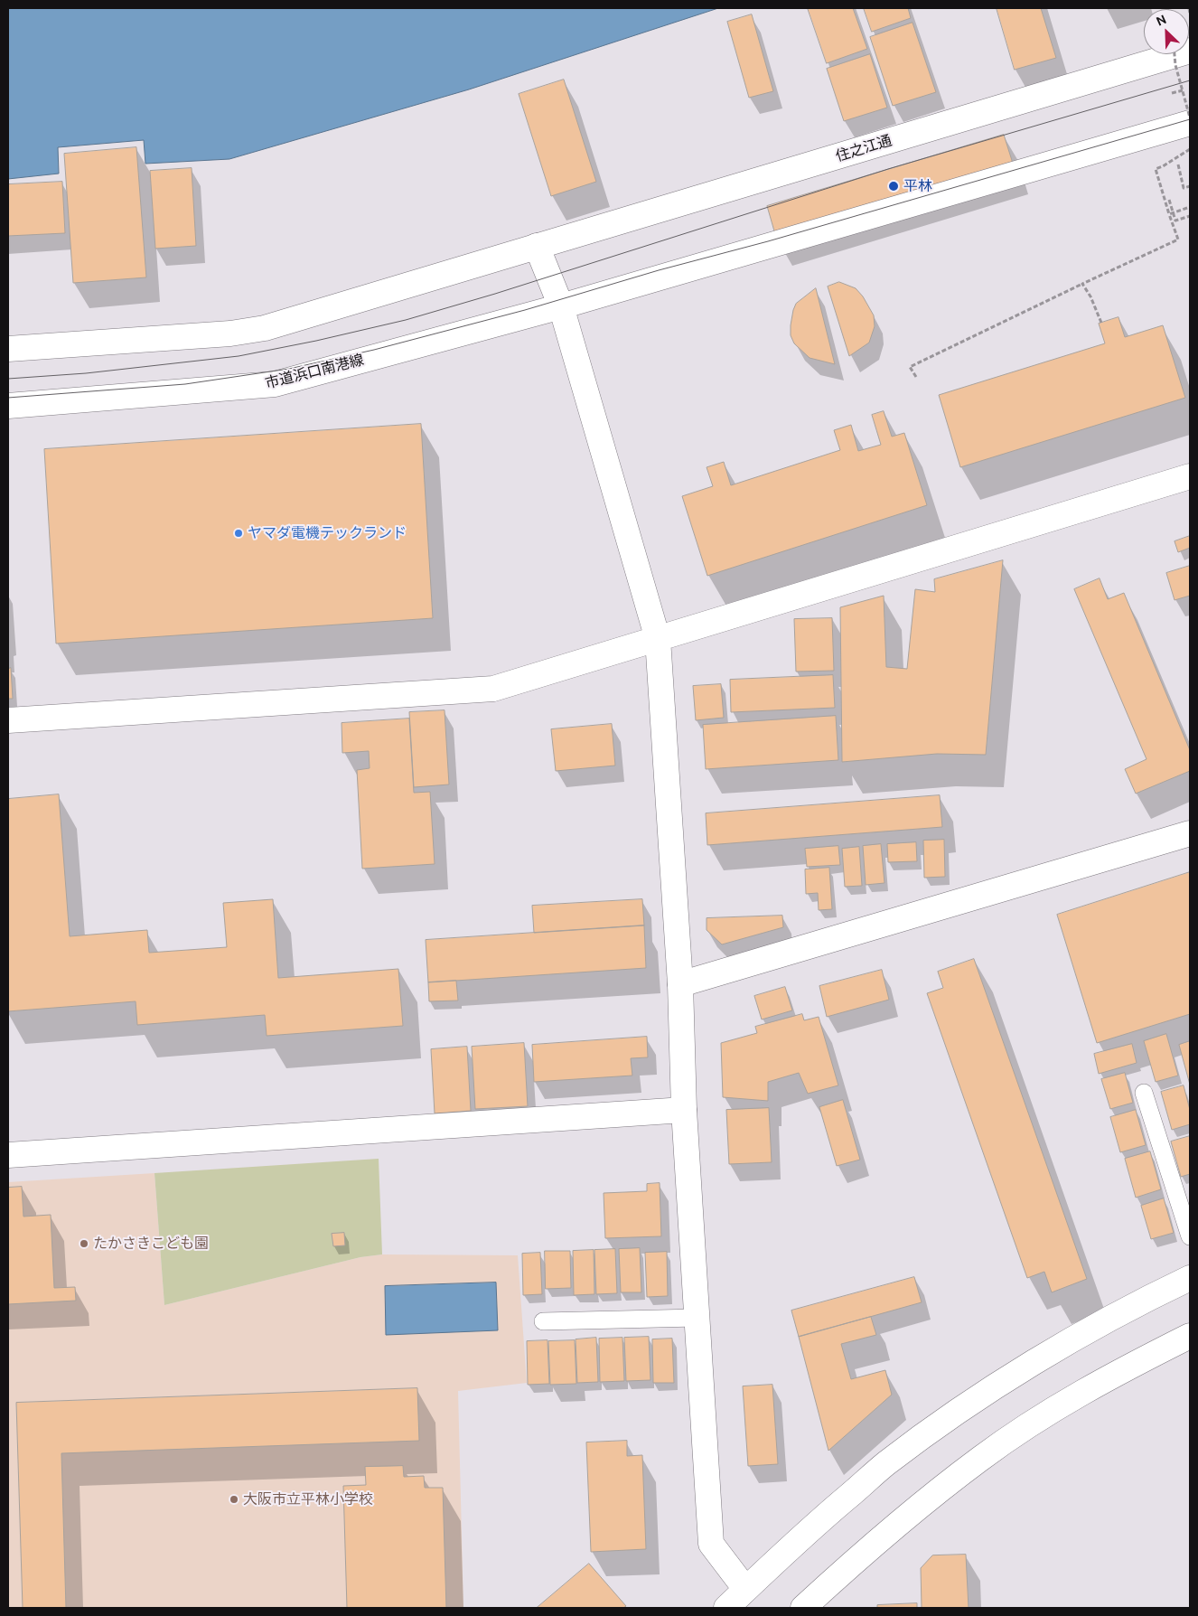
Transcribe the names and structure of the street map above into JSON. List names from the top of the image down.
{
  "streets": {
    "street": ["住之江通", "市道浜口南港線"]
  },
  "places": [
    "平林",
    "ヤマダ電機テックランド",
    "たかさきこども園",
    "大阪市立平林小学校"
  ],
  "north": "top left"
}
